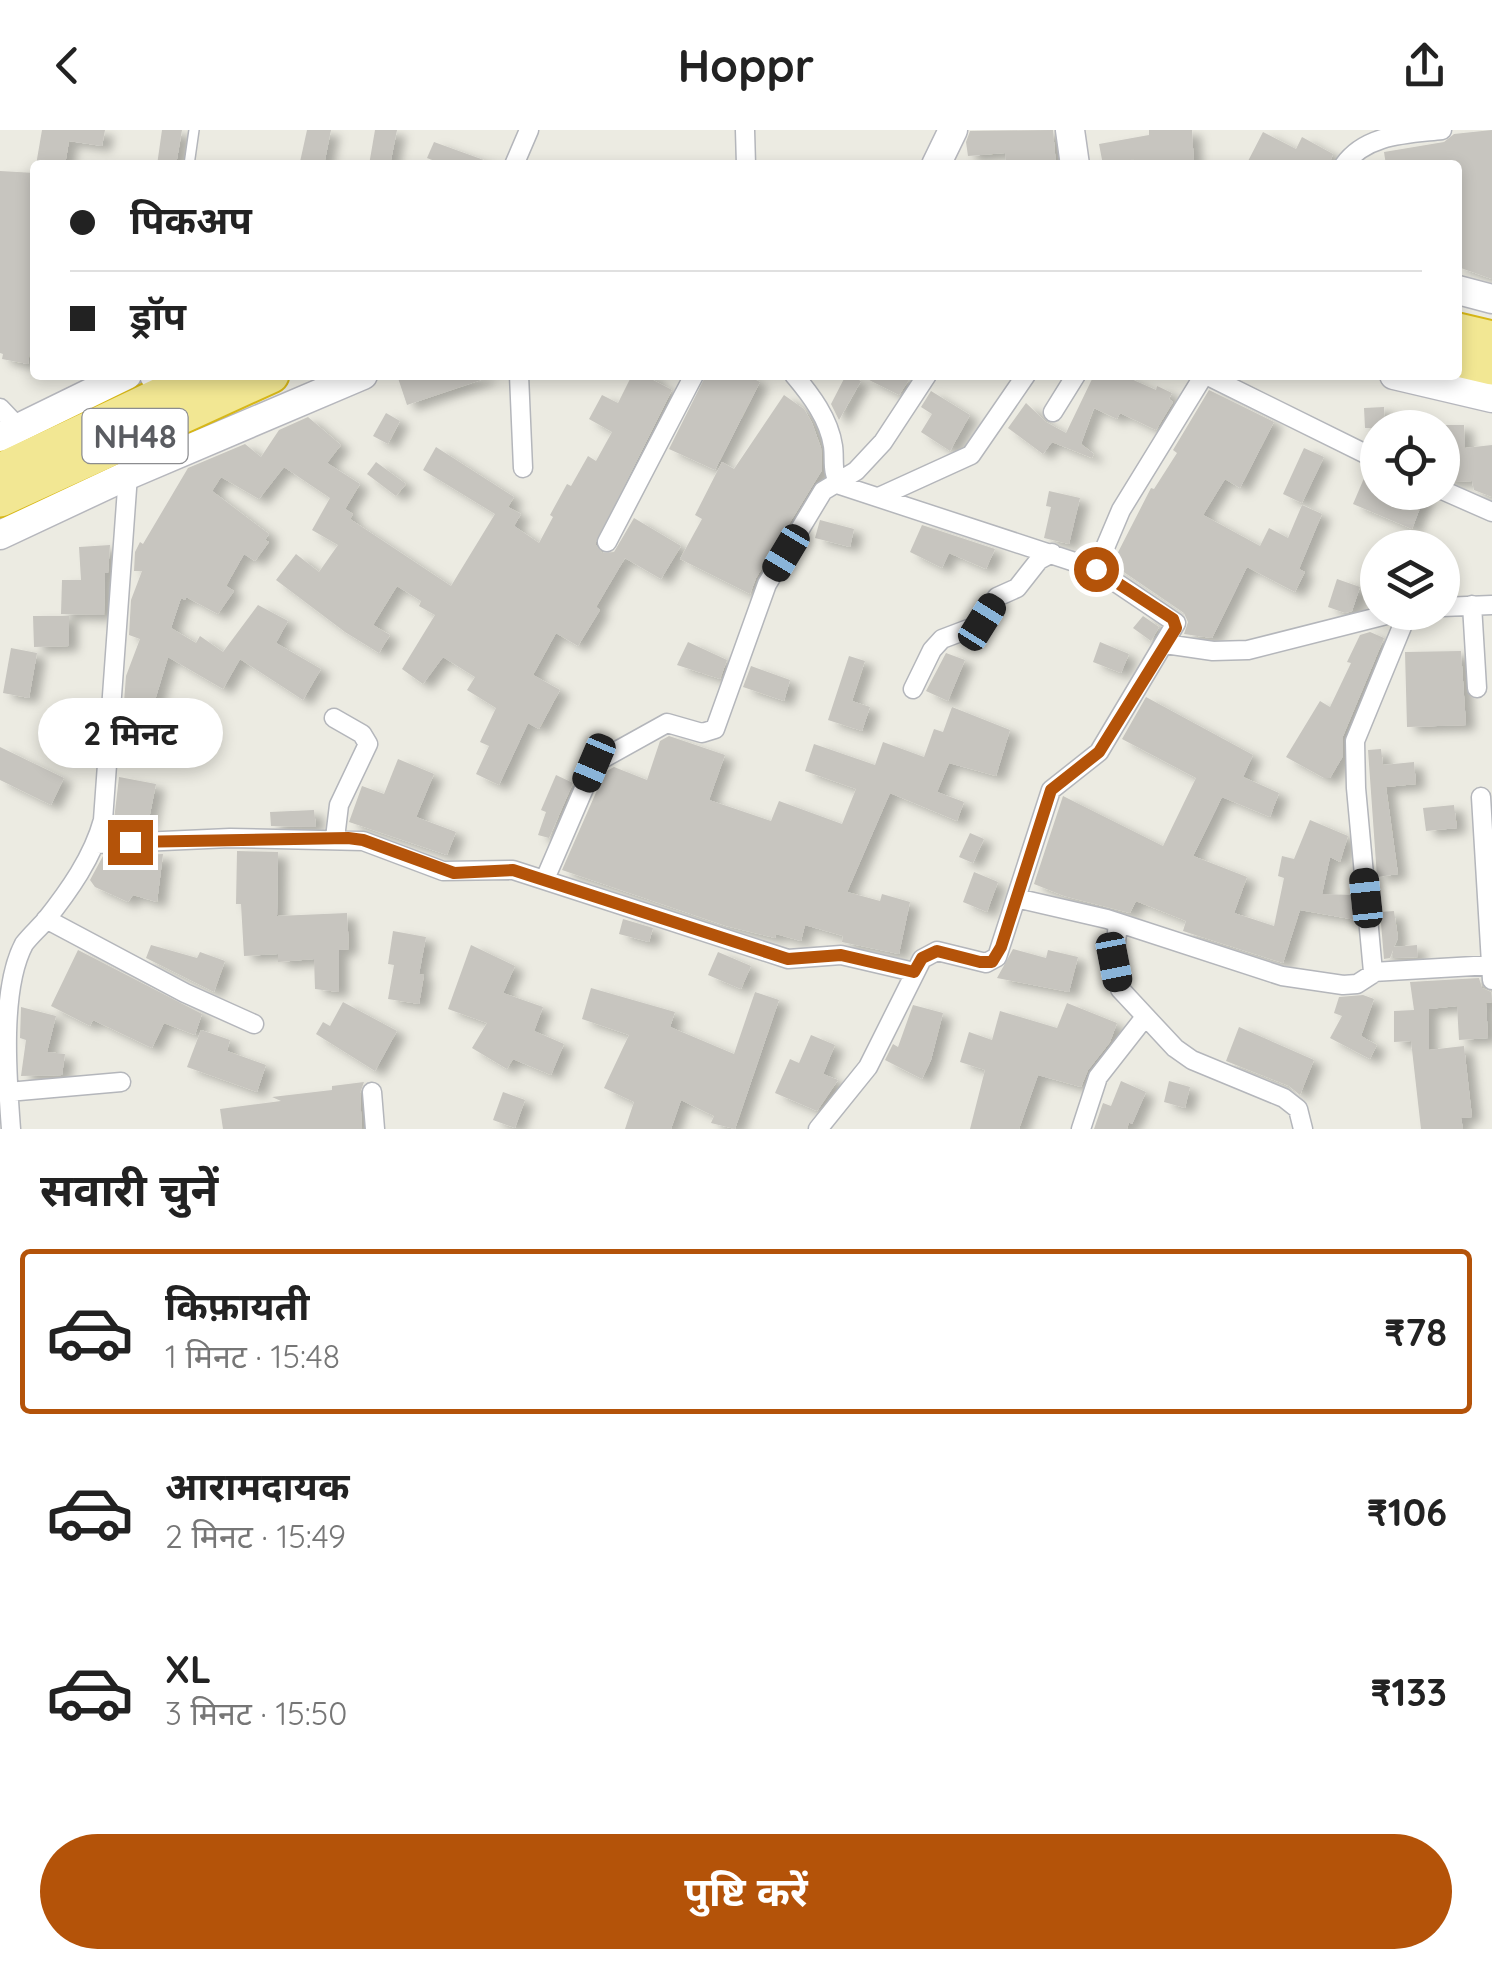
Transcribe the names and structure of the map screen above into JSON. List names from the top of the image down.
{
  "streets": {
    "highway": ["NH48"]
  },
  "page": {
    "header": "Hoppr",
    "banner": ["पिकअप", "ड्रॉप"],
    "bubble": "2 मिनट",
    "heading": "सवारी चुनें",
    "list": [
      {
        "name": "किफ़ायती",
        "note": "1 मिनट · 15:48",
        "value": "₹78"
      },
      {
        "name": "आरामदायक",
        "note": "2 मिनट · 15:49",
        "value": "₹106"
      },
      {
        "name": "XL",
        "note": "3 मिनट · 15:50",
        "value": "₹133"
      }
    ],
    "buttons": "पुष्टि करें"
  }
}
